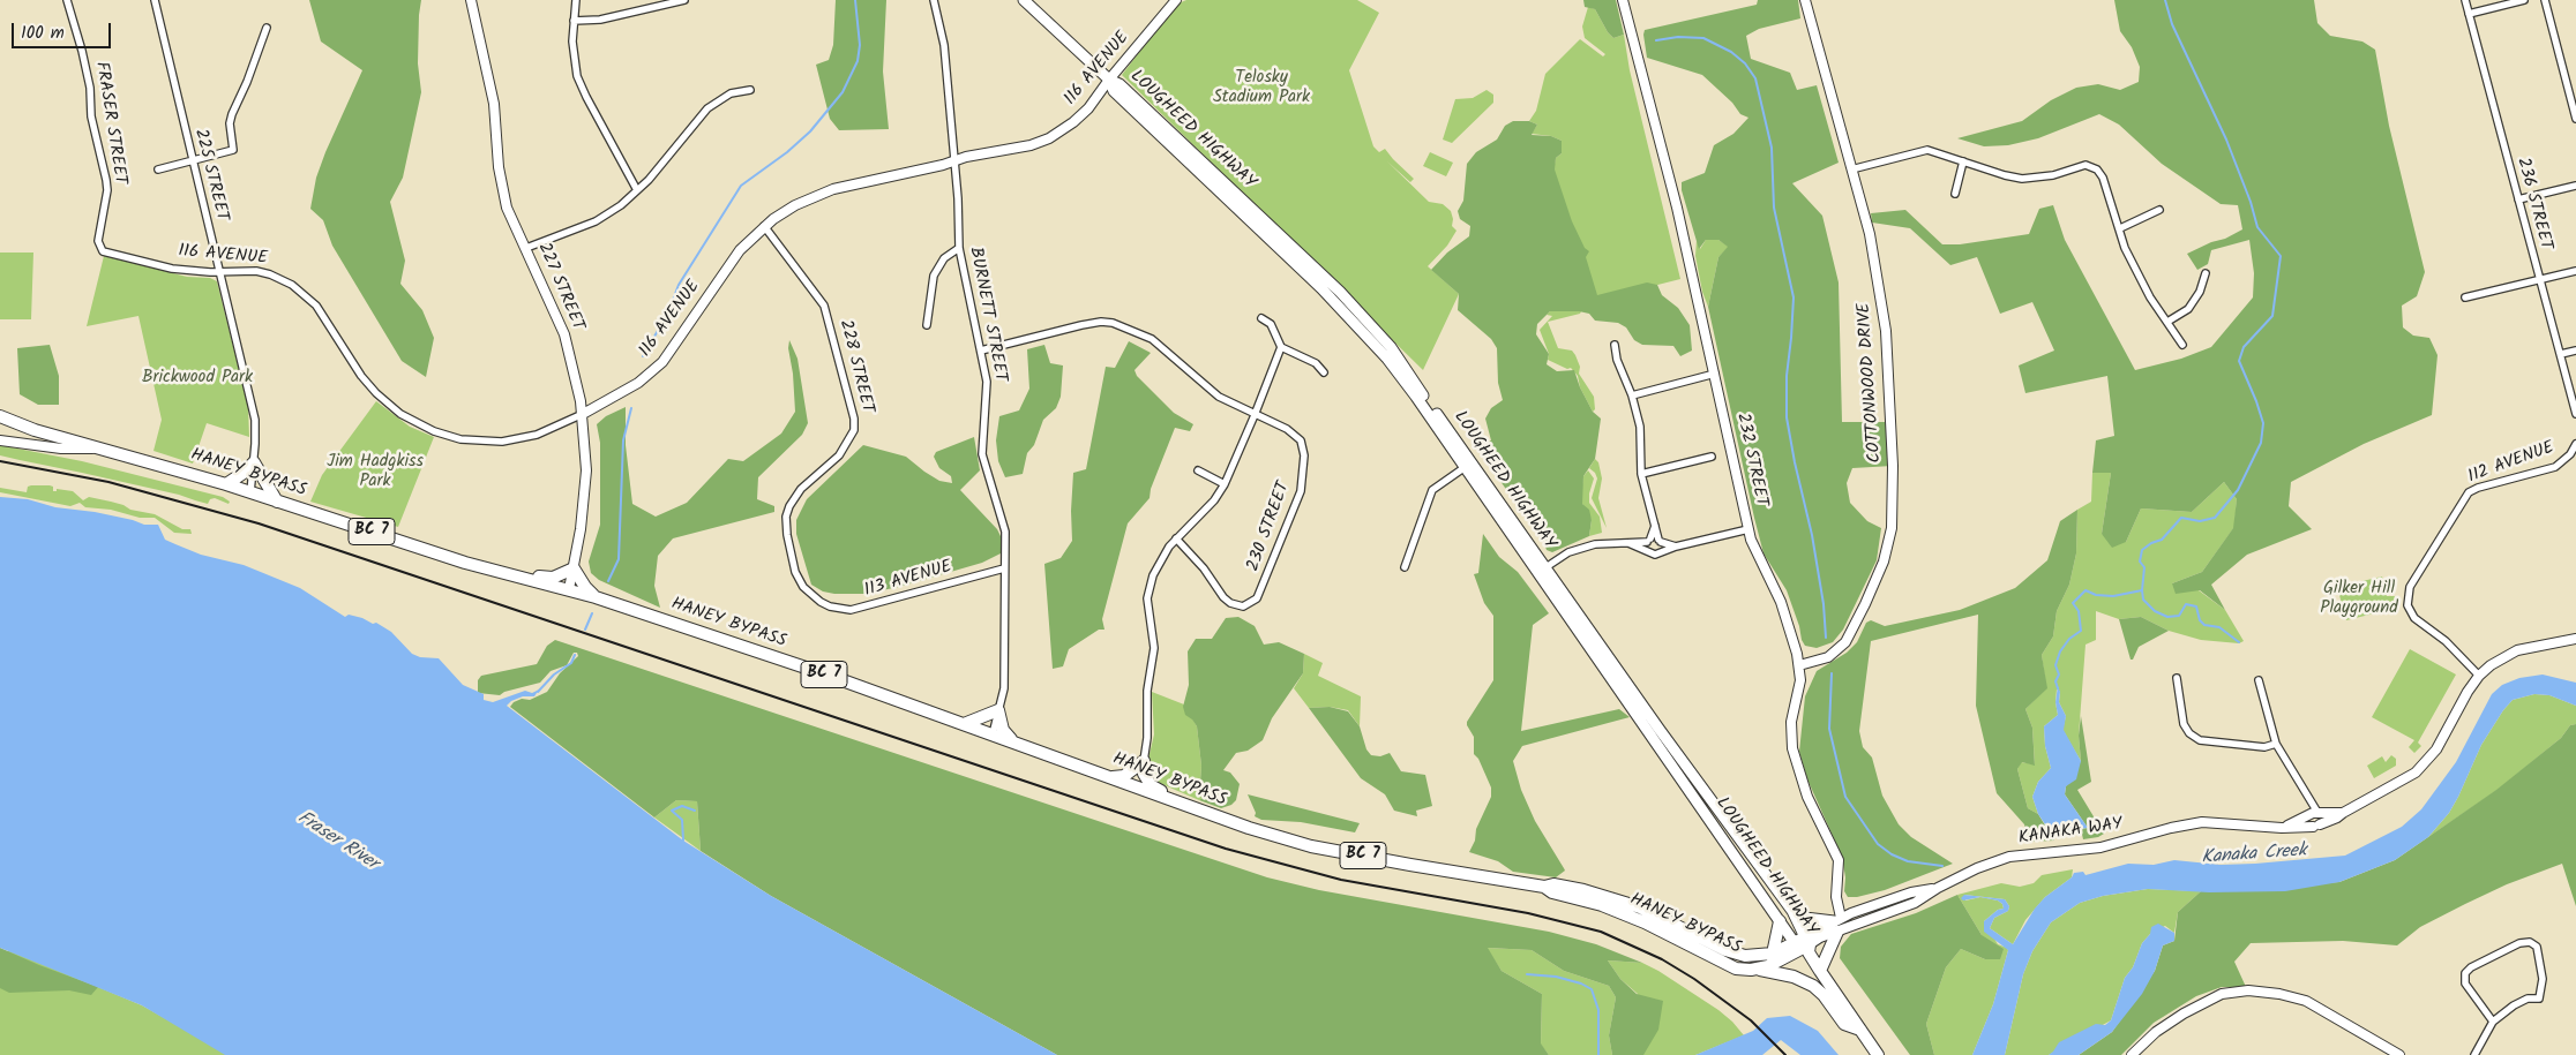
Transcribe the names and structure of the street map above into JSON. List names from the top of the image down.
{
  "streets": {
    "highway": ["LOUGHEED HIGHWAY", "HANEY BYPASS", "BC 7"],
    "main road": [
      "116 AVENUE",
      "227 STREET",
      "COTTONWOOD DRIVE",
      "232 STREET",
      "KANAKA WAY"
    ],
    "street": [
      "FRASER STREET",
      "225 STREET",
      "236 STREET",
      "BURNETT STREET",
      "228 STREET",
      "112 AVENUE",
      "230 STREET",
      "113 AVENUE"
    ]
  },
  "crossings": [
    ["116 AVENUE", "FRASER STREET"],
    ["116 AVENUE", "LOUGHEED HIGHWAY"],
    ["116 AVENUE", "225 STREET"],
    ["116 AVENUE", "227 STREET"],
    ["116 AVENUE", "BURNETT STREET"],
    ["116 AVENUE", "228 STREET"],
    ["LOUGHEED HIGHWAY", "HANEY BYPASS"],
    ["LOUGHEED HIGHWAY", "BC 7"],
    ["LOUGHEED HIGHWAY", "KANAKA WAY"],
    ["225 STREET", "HANEY BYPASS"],
    ["227 STREET", "HANEY BYPASS"],
    ["BURNETT STREET", "HANEY BYPASS"],
    ["BURNETT STREET", "113 AVENUE"],
    ["228 STREET", "113 AVENUE"],
    ["COTTONWOOD DRIVE", "232 STREET"],
    ["232 STREET", "KANAKA WAY"],
    ["112 AVENUE", "KANAKA WAY"],
    ["HANEY BYPASS", "BC 7"],
    ["HANEY BYPASS", "KANAKA WAY"]
  ],
  "water": ["Fraser River", "Kanaka Creek"],
  "parks": [
    "Telosky Stadium Park",
    "Brickwood Park",
    "Jim Hadgkiss Park",
    "Gilker Hill Playground"
  ],
  "scale_bar": "100 m"
}
